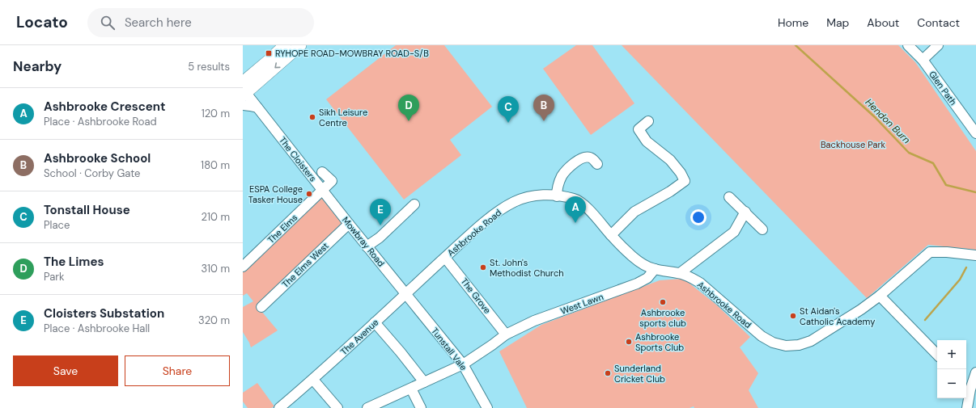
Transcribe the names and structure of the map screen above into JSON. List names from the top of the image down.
{
  "streets": {
    "street": [
      "Glen Path",
      "The Cloisters",
      "The Elms",
      "Ashbrooke Road",
      "Mowbray Road",
      "The Elms West",
      "The Grove",
      "West Lawn",
      "The Avenue",
      "Tunstall Vale"
    ]
  },
  "crossings": [
    ["The Cloisters", "The Elms"],
    ["The Cloisters", "Mowbray Road"],
    ["The Elms", "Mowbray Road"],
    ["Ashbrooke Road", "Mowbray Road"],
    ["Ashbrooke Road", "The Grove"],
    ["Ashbrooke Road", "West Lawn"],
    ["Ashbrooke Road", "The Avenue"],
    ["Ashbrooke Road", "Tunstall Vale"],
    ["Mowbray Road", "The Elms West"],
    ["Mowbray Road", "The Avenue"],
    ["Mowbray Road", "Tunstall Vale"],
    ["The Grove", "West Lawn"],
    ["West Lawn", "Tunstall Vale"],
    ["The Avenue", "Tunstall Vale"]
  ],
  "water": ["Hendon Burn"],
  "parks": ["Backhouse Park"],
  "places": {
    "transit": ["RYHOPE ROAD-MOWBRAY ROAD-S/B"],
    "other": [
      "Sikh Leisure Centre",
      "ESPA College Tasker House",
      "St. John's Methodist Church",
      "Ashbrooke sports club",
      "St Aidan's Catholic Academy",
      "Ashbrooke Sports Club",
      "Sunderland Cricket Club"
    ]
  },
  "page": {
    "header": "Locato",
    "search": "Search here",
    "nav": [
      "Home",
      "Map",
      "About",
      "Contact"
    ],
    "heading": ["Nearby", "5 results"],
    "list": [
      {
        "mark": "A",
        "name": "Ashbrooke Crescent",
        "note": "Place · Ashbrooke Road",
        "value": "120 m"
      },
      {
        "mark": "B",
        "name": "Ashbrooke School",
        "note": "School · Corby Gate",
        "value": "180 m"
      },
      {
        "mark": "C",
        "name": "Tonstall House",
        "note": "Place",
        "value": "210 m"
      },
      {
        "mark": "D",
        "name": "The Limes",
        "note": "Park",
        "value": "310 m"
      },
      {
        "mark": "E",
        "name": "Cloisters Substation",
        "note": "Place · Ashbrooke Hall",
        "value": "320 m"
      }
    ],
    "pins": [
      "B",
      "D",
      "C",
      "A",
      "E"
    ],
    "map_buttons": ["+", "−"],
    "buttons": ["Save", "Share"]
  }
}
